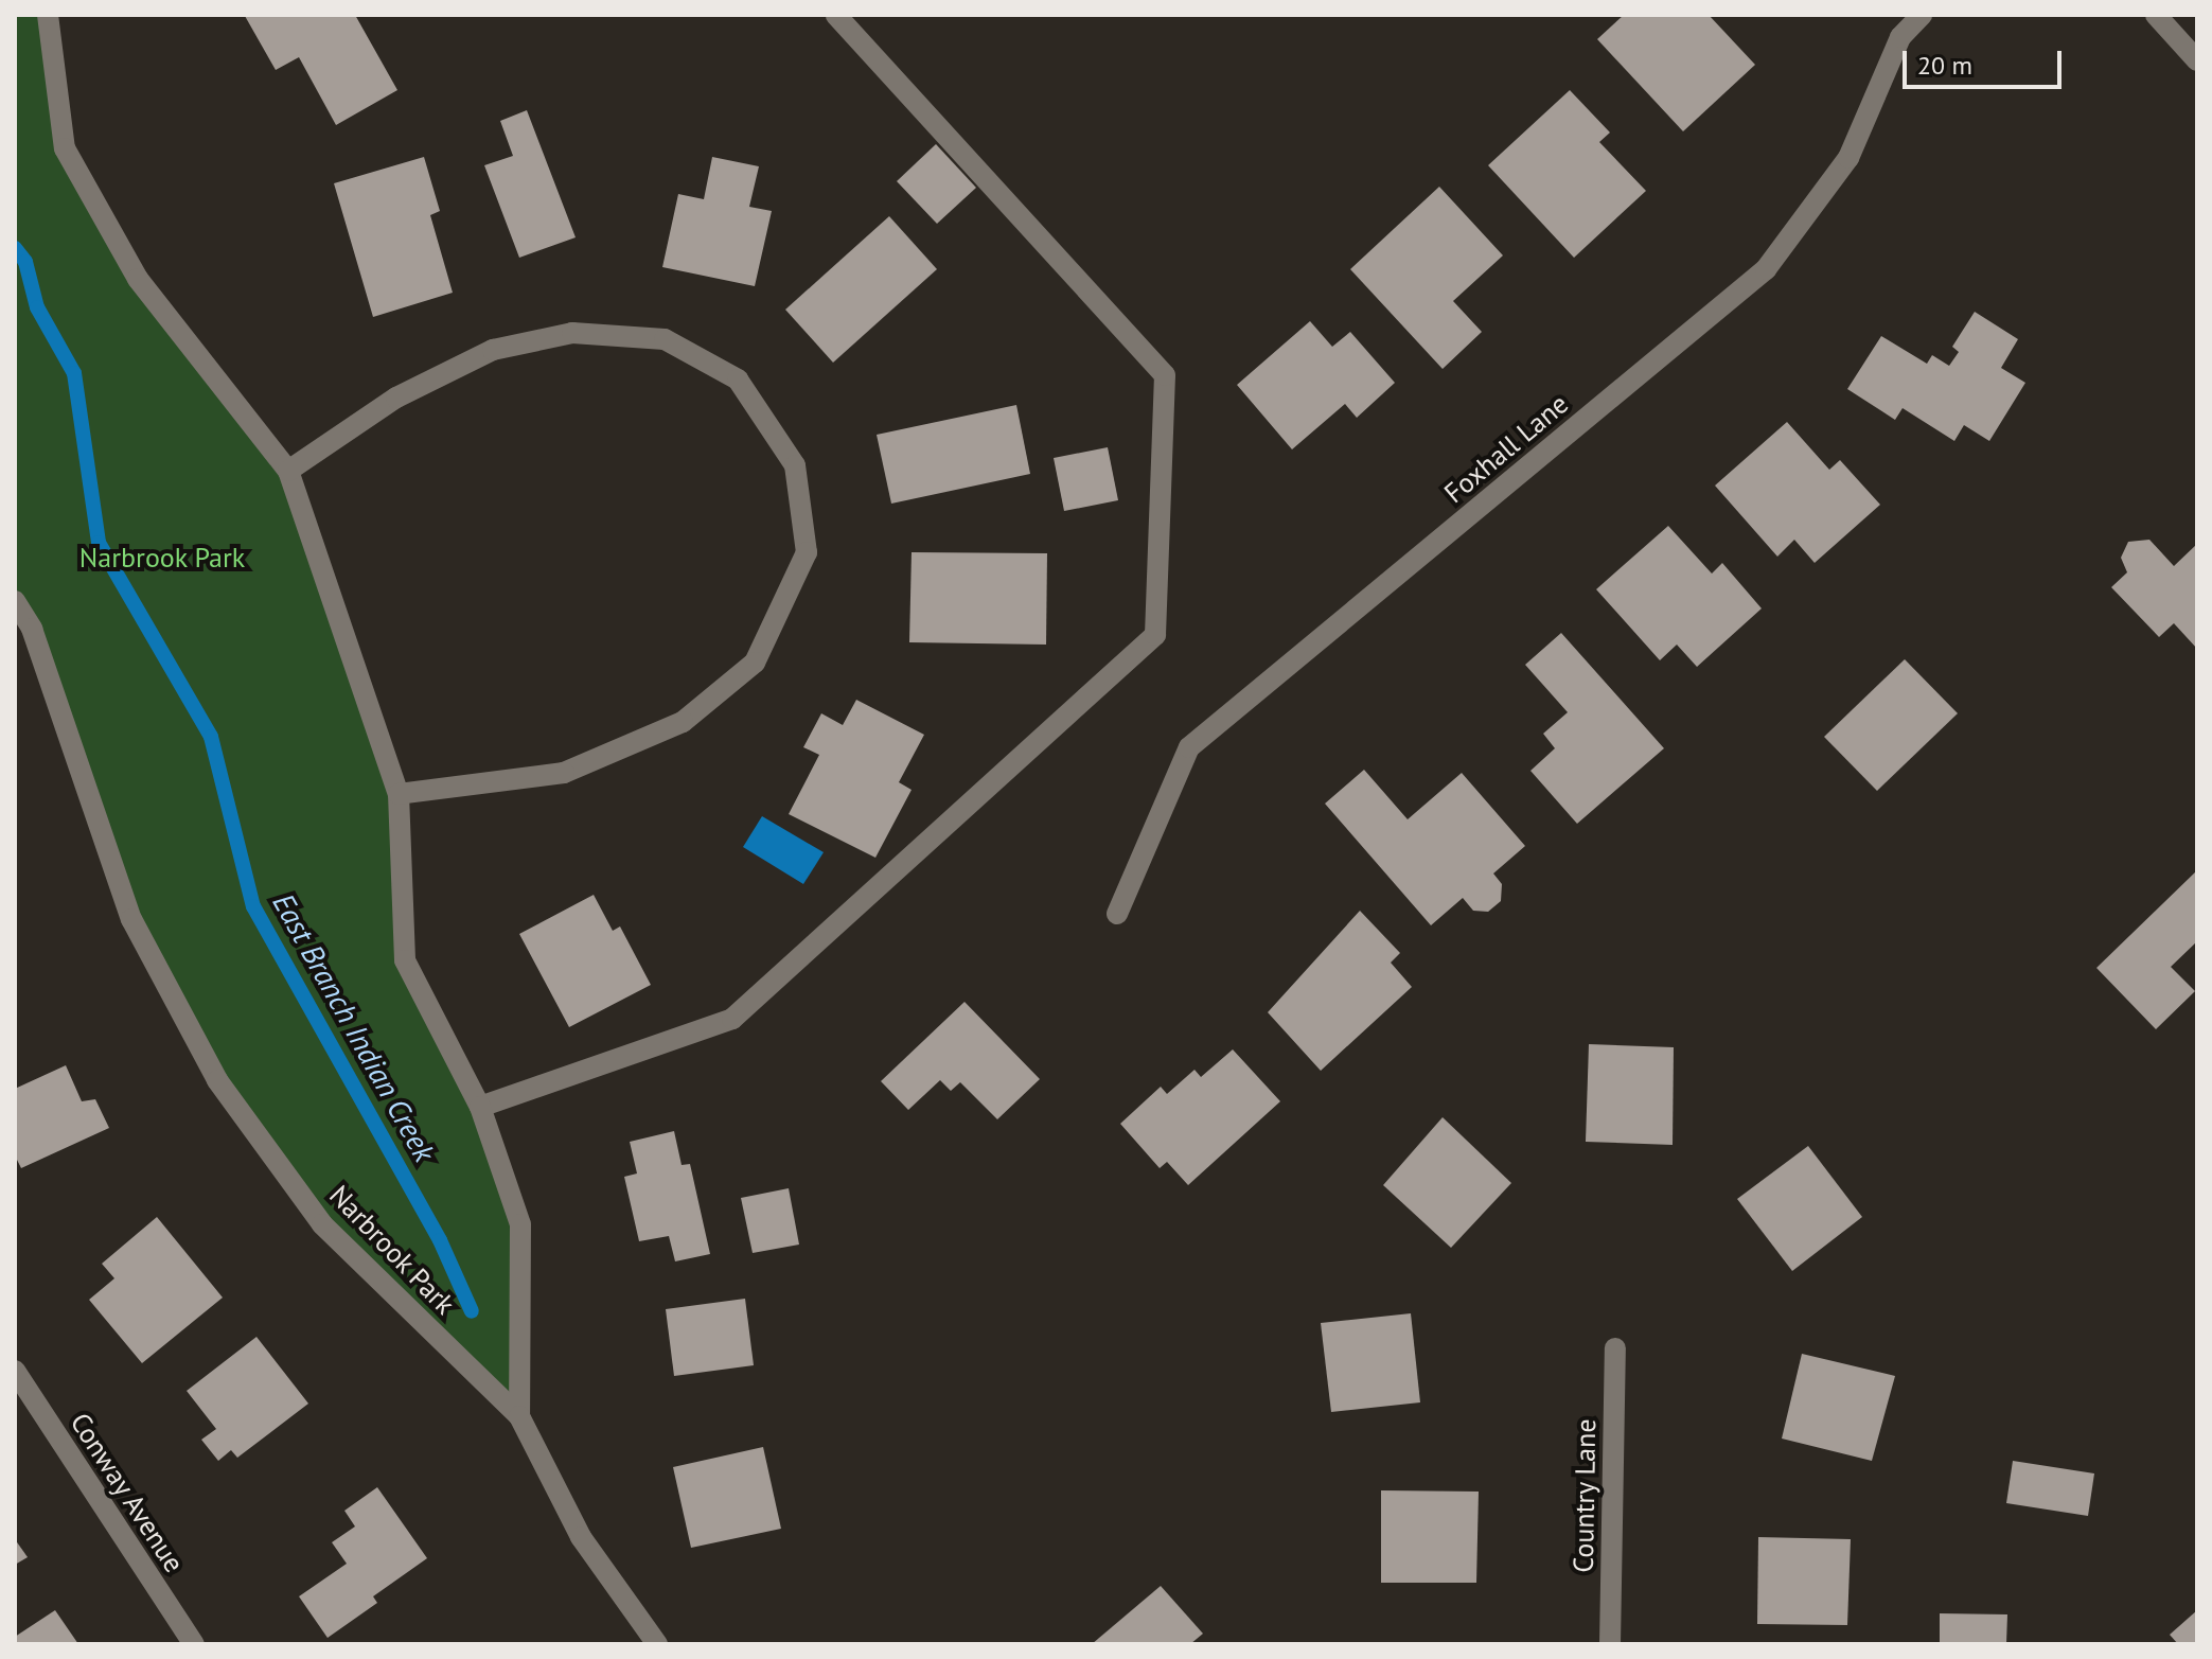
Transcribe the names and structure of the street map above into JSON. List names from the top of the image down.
{
  "streets": {
    "street": [
      "Foxhall Lane",
      "Narbrook Park",
      "Conway Avenue",
      "Country Lane"
    ]
  },
  "water": ["East Branch Indian Creek"],
  "parks": ["Narbrook Park"],
  "scale_bar": "20 m"
}
